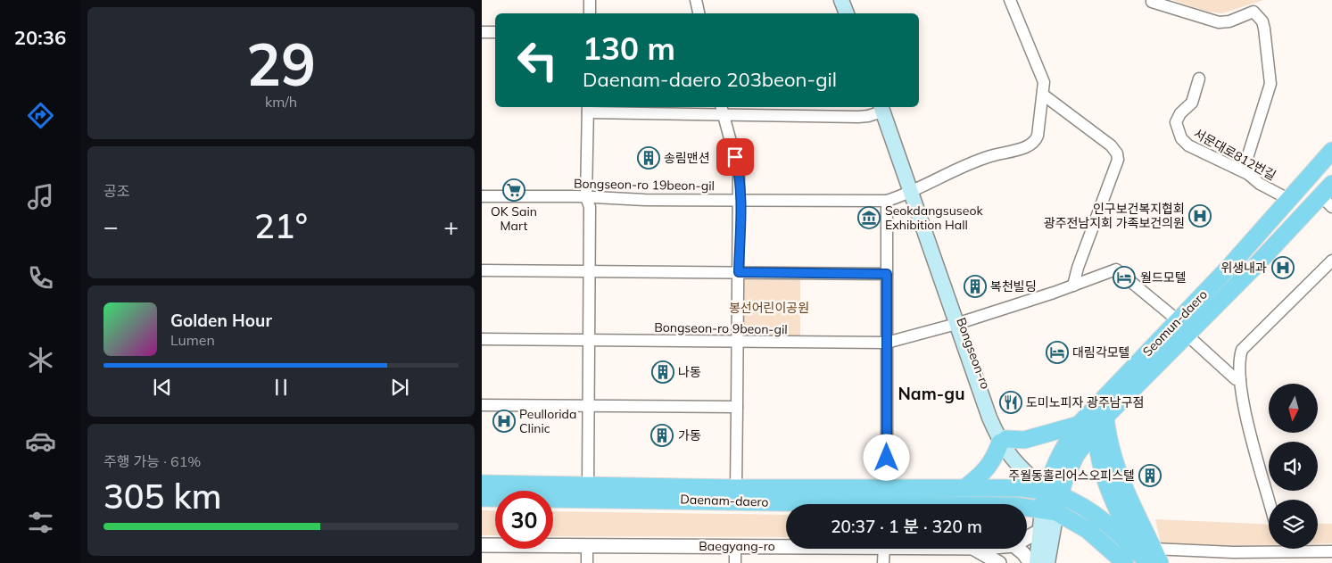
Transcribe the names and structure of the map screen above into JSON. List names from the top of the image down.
{
  "streets": {
    "main road": ["Seomun-daero", "Bongseon-ro", "Daenam-daero"],
    "street": [
      "서문대로812번길",
      "Bongseon-ro 19beon-gil",
      "Bongseon-ro 9beon-gil",
      "Baegyang-ro"
    ]
  },
  "crossings": [
    ["서문대로812번길", "Seomun-daero"],
    ["Bongseon-ro 19beon-gil", "Bongseon-ro"],
    ["Seomun-daero", "Bongseon-ro 9beon-gil"],
    ["Seomun-daero", "Bongseon-ro"],
    ["Seomun-daero", "Daenam-daero"],
    ["Bongseon-ro 9beon-gil", "Bongseon-ro"],
    ["Bongseon-ro", "Daenam-daero"]
  ],
  "districts": ["Nam-gu"],
  "parks": ["봉선어린이공원"],
  "places": {
    "building": [
      "송림맨션",
      "복천빌딩",
      "나동",
      "가동",
      "주월동홀리어스오피스텔"
    ],
    "supermarket": ["OK Sain Mart"],
    "hospital": ["인구보건복지협회 광주전남지회 가족보건의원", "위생내과", "Peullorida Clinic"],
    "museum": ["Seokdangsuseok Exhibition Hall"],
    "hotel": ["월드모텔", "대림각모텔"],
    "restaurant": ["도미노피자 광주남구점"]
  },
  "north": "bottom",
  "page": {
    "tabs": "20:36",
    "tile": [
      ["29", "km/h"],
      "공조",
      ["주행 가능 · 61%", "305 km"]
    ],
    "turn": ["130 m", "Daenam-daero 203beon-gil"],
    "heat": ["−", "21°", "+"],
    "song": ["Golden Hour", "Lumen"],
    "limit": "30",
    "trip": "20:37 · 1 분 · 320 m"
  }
}
